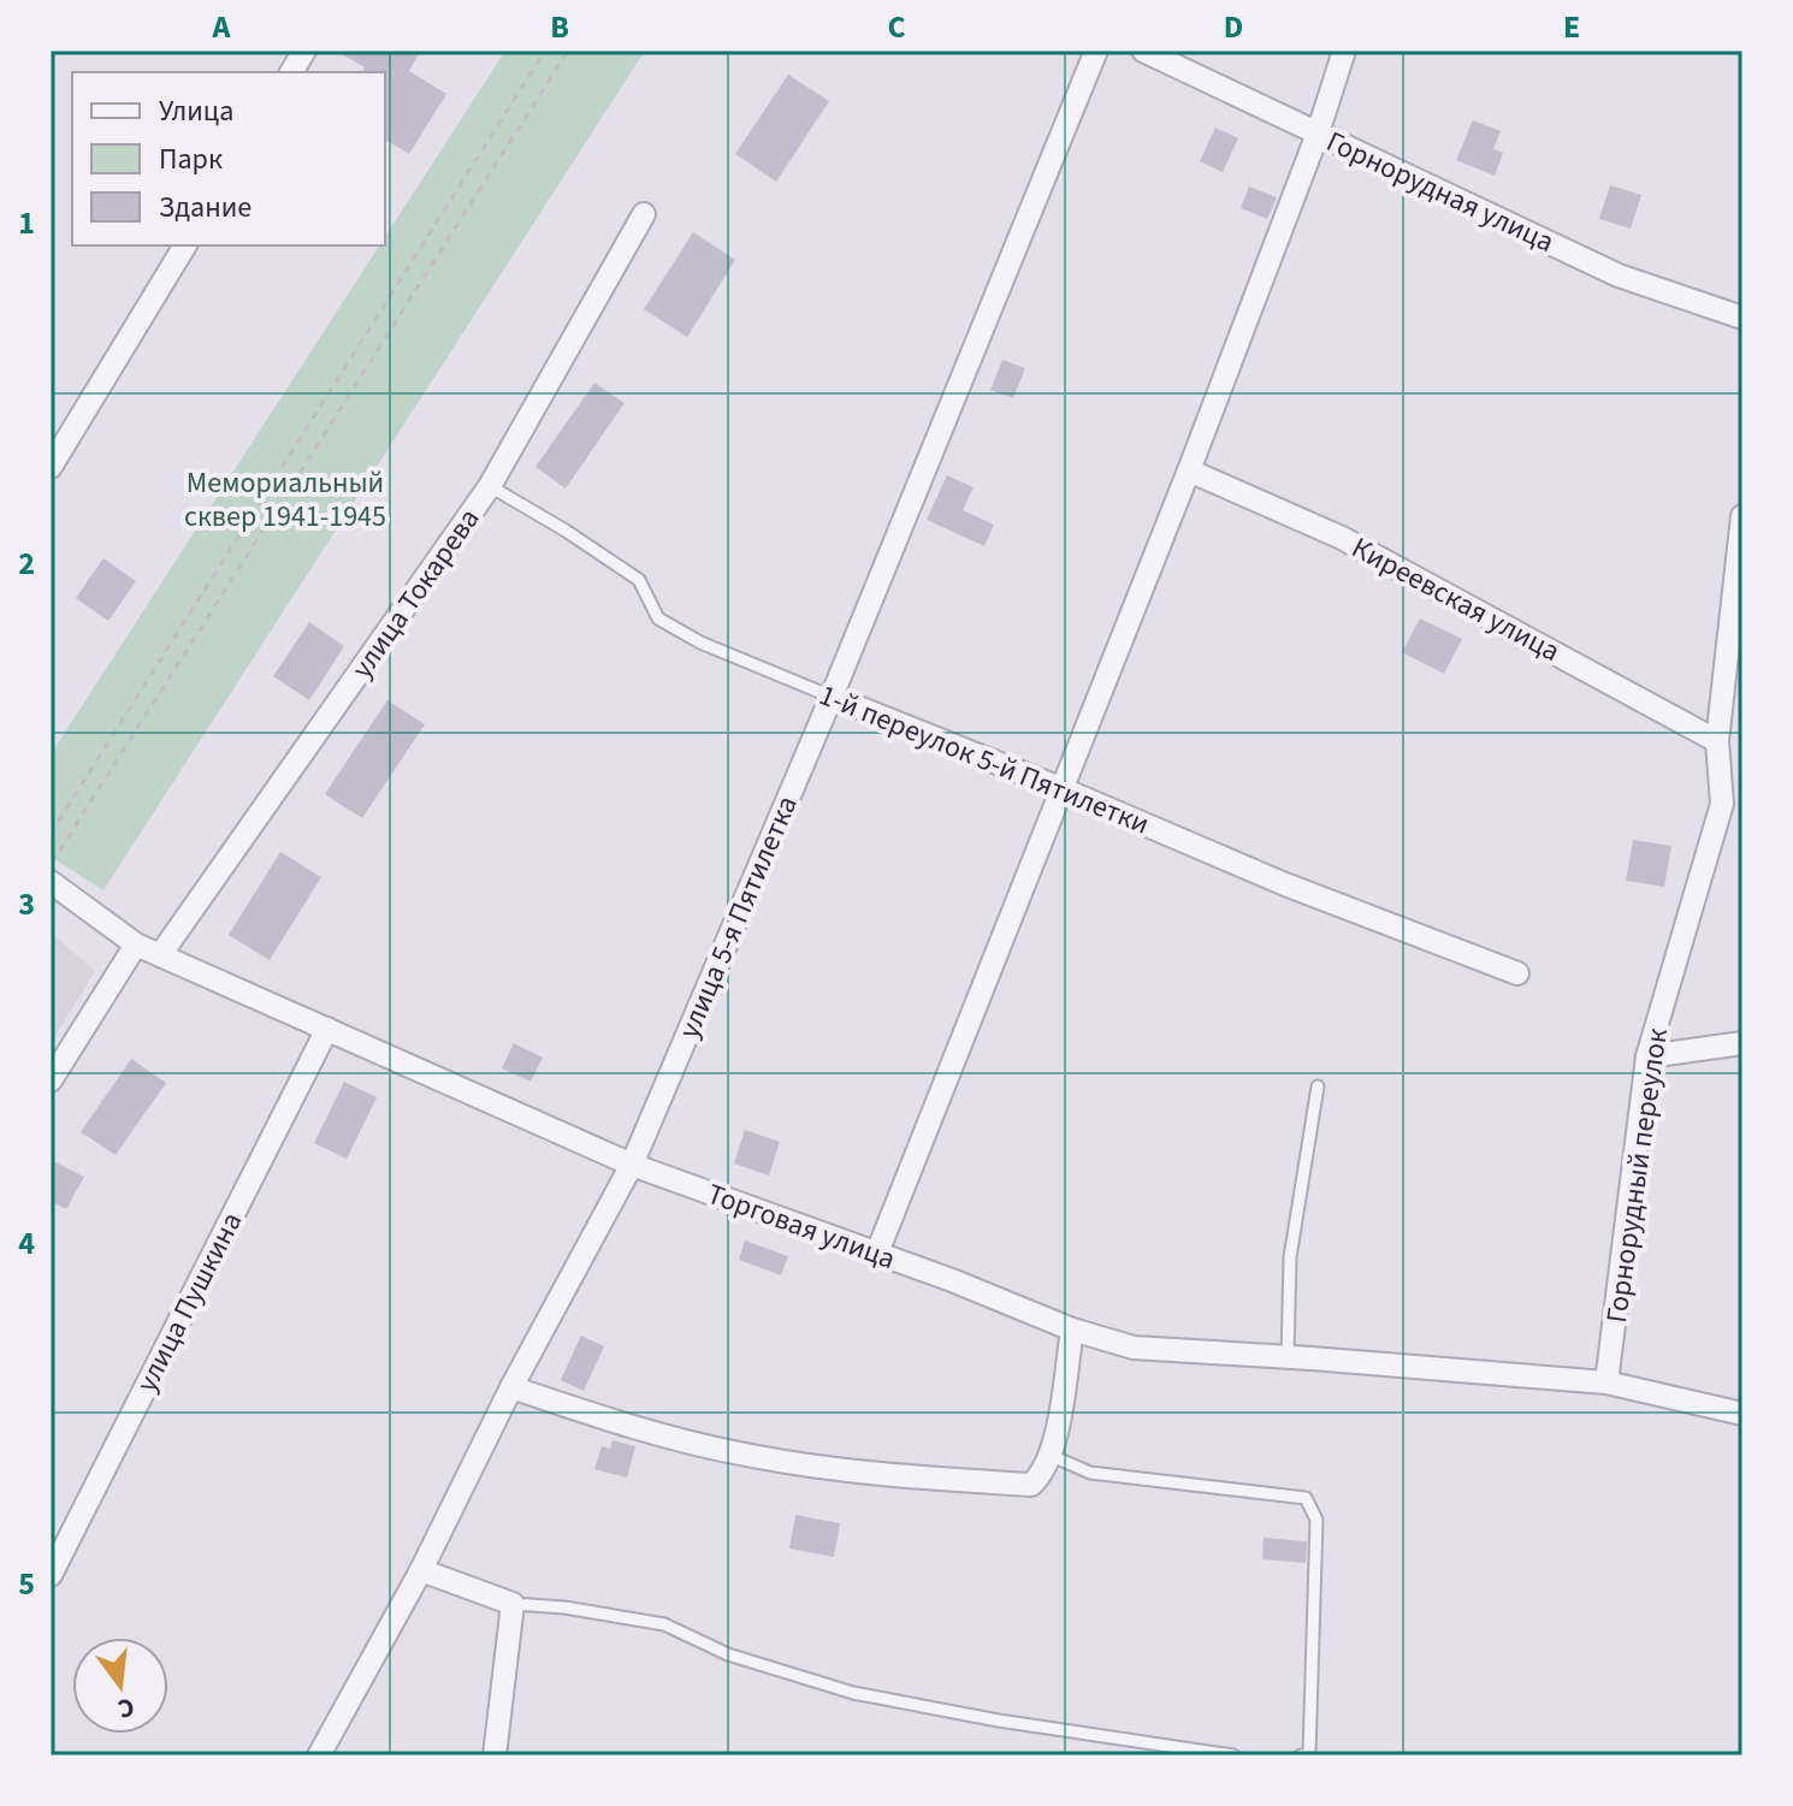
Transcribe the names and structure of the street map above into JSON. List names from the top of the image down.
{
  "streets": {
    "street": [
      "Горнорудная улица",
      "улица Токарева",
      "Киреевская улица",
      "1-й переулок 5-й Пятилетки",
      "улица 5-я Пятилетка",
      "Горнорудный переулок",
      "Торговая улица",
      "улица Пушкина"
    ]
  },
  "crossings": [
    ["улица Токарева", "1-й переулок 5-й Пятилетки"],
    ["улица Токарева", "Торговая улица"],
    ["Киреевская улица", "Горнорудный переулок"],
    ["1-й переулок 5-й Пятилетки", "улица 5-я Пятилетка"],
    ["улица 5-я Пятилетка", "Торговая улица"],
    ["Горнорудный переулок", "Торговая улица"],
    ["Торговая улица", "улица Пушкина"]
  ],
  "parks": ["Мемориальный сквер 1941-1945"],
  "legend": ["Улица", "Парк", "Здание"],
  "north": "bottom",
  "grid": {
    "columns": [
      "A",
      "B",
      "C",
      "D",
      "E"
    ],
    "rows": [
      "1",
      "2",
      "3",
      "4",
      "5"
    ]
  }
}
